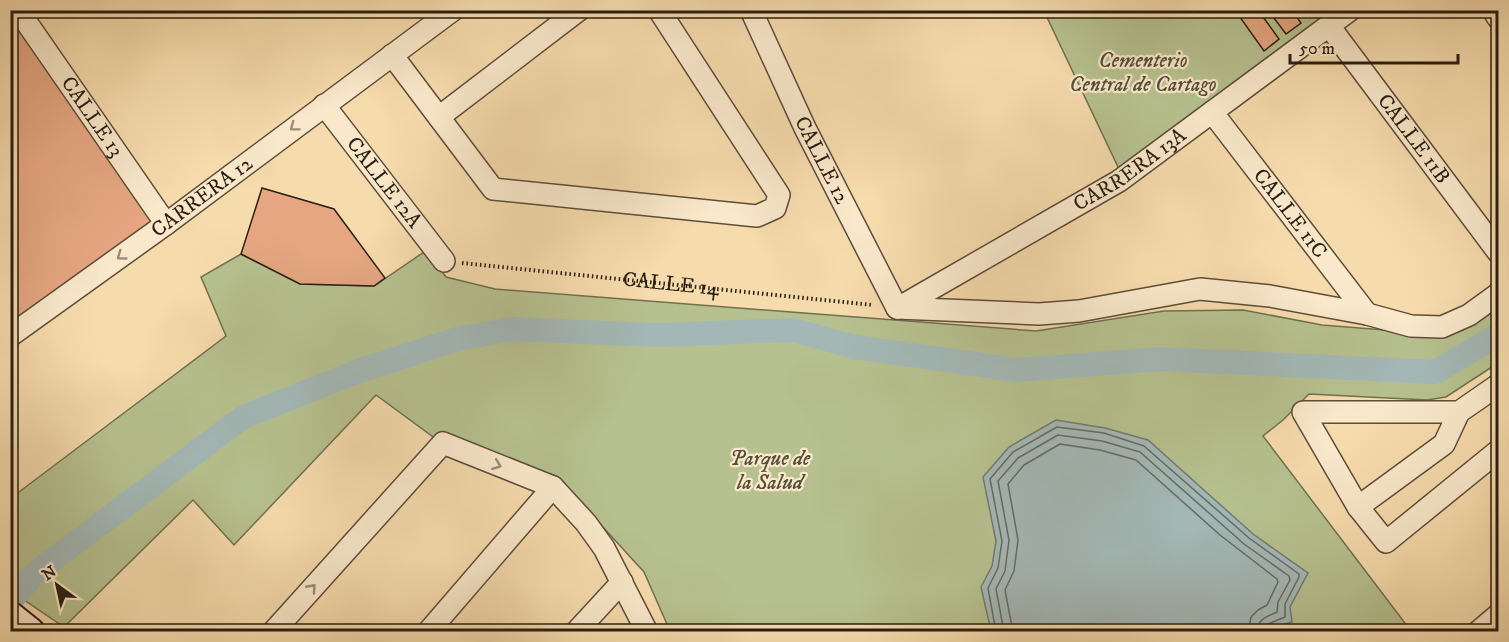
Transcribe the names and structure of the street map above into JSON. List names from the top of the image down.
{
  "streets": {
    "street": [
      "CALLE 13",
      "CALLE 11B",
      "CALLE 12",
      "CARRERA 13A",
      "CALLE 12A",
      "CARRERA 12",
      "CALLE 11C"
    ],
    "path": ["CALLE 14"]
  },
  "crossings": [
    ["CALLE 13", "CARRERA 12"],
    ["CALLE 11B", "CARRERA 13A"],
    ["CALLE 12", "CARRERA 13A"],
    ["CALLE 12", "CALLE 14"],
    ["CARRERA 13A", "CALLE 11C"],
    ["CARRERA 13A", "CALLE 14"],
    ["CALLE 12A", "CARRERA 12"],
    ["CALLE 12A", "CALLE 14"]
  ],
  "one_way": ["CARRERA 12"],
  "parks": ["Cementerio Central de Cartago", "Parque de la Salud"],
  "scale_bar": "50 m",
  "north": "top left"
}
